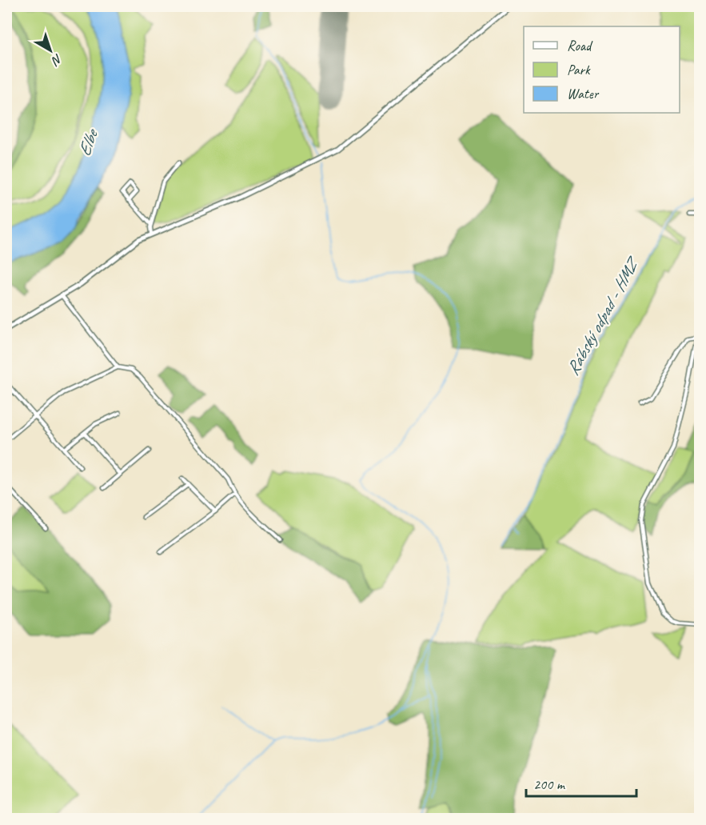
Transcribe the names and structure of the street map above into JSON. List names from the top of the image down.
{
  "water": ["Elbe", "Rábský odpad - HMZ"],
  "legend": ["Road", "Park", "Water"],
  "scale_bar": "200 m",
  "north": "bottom right"
}
